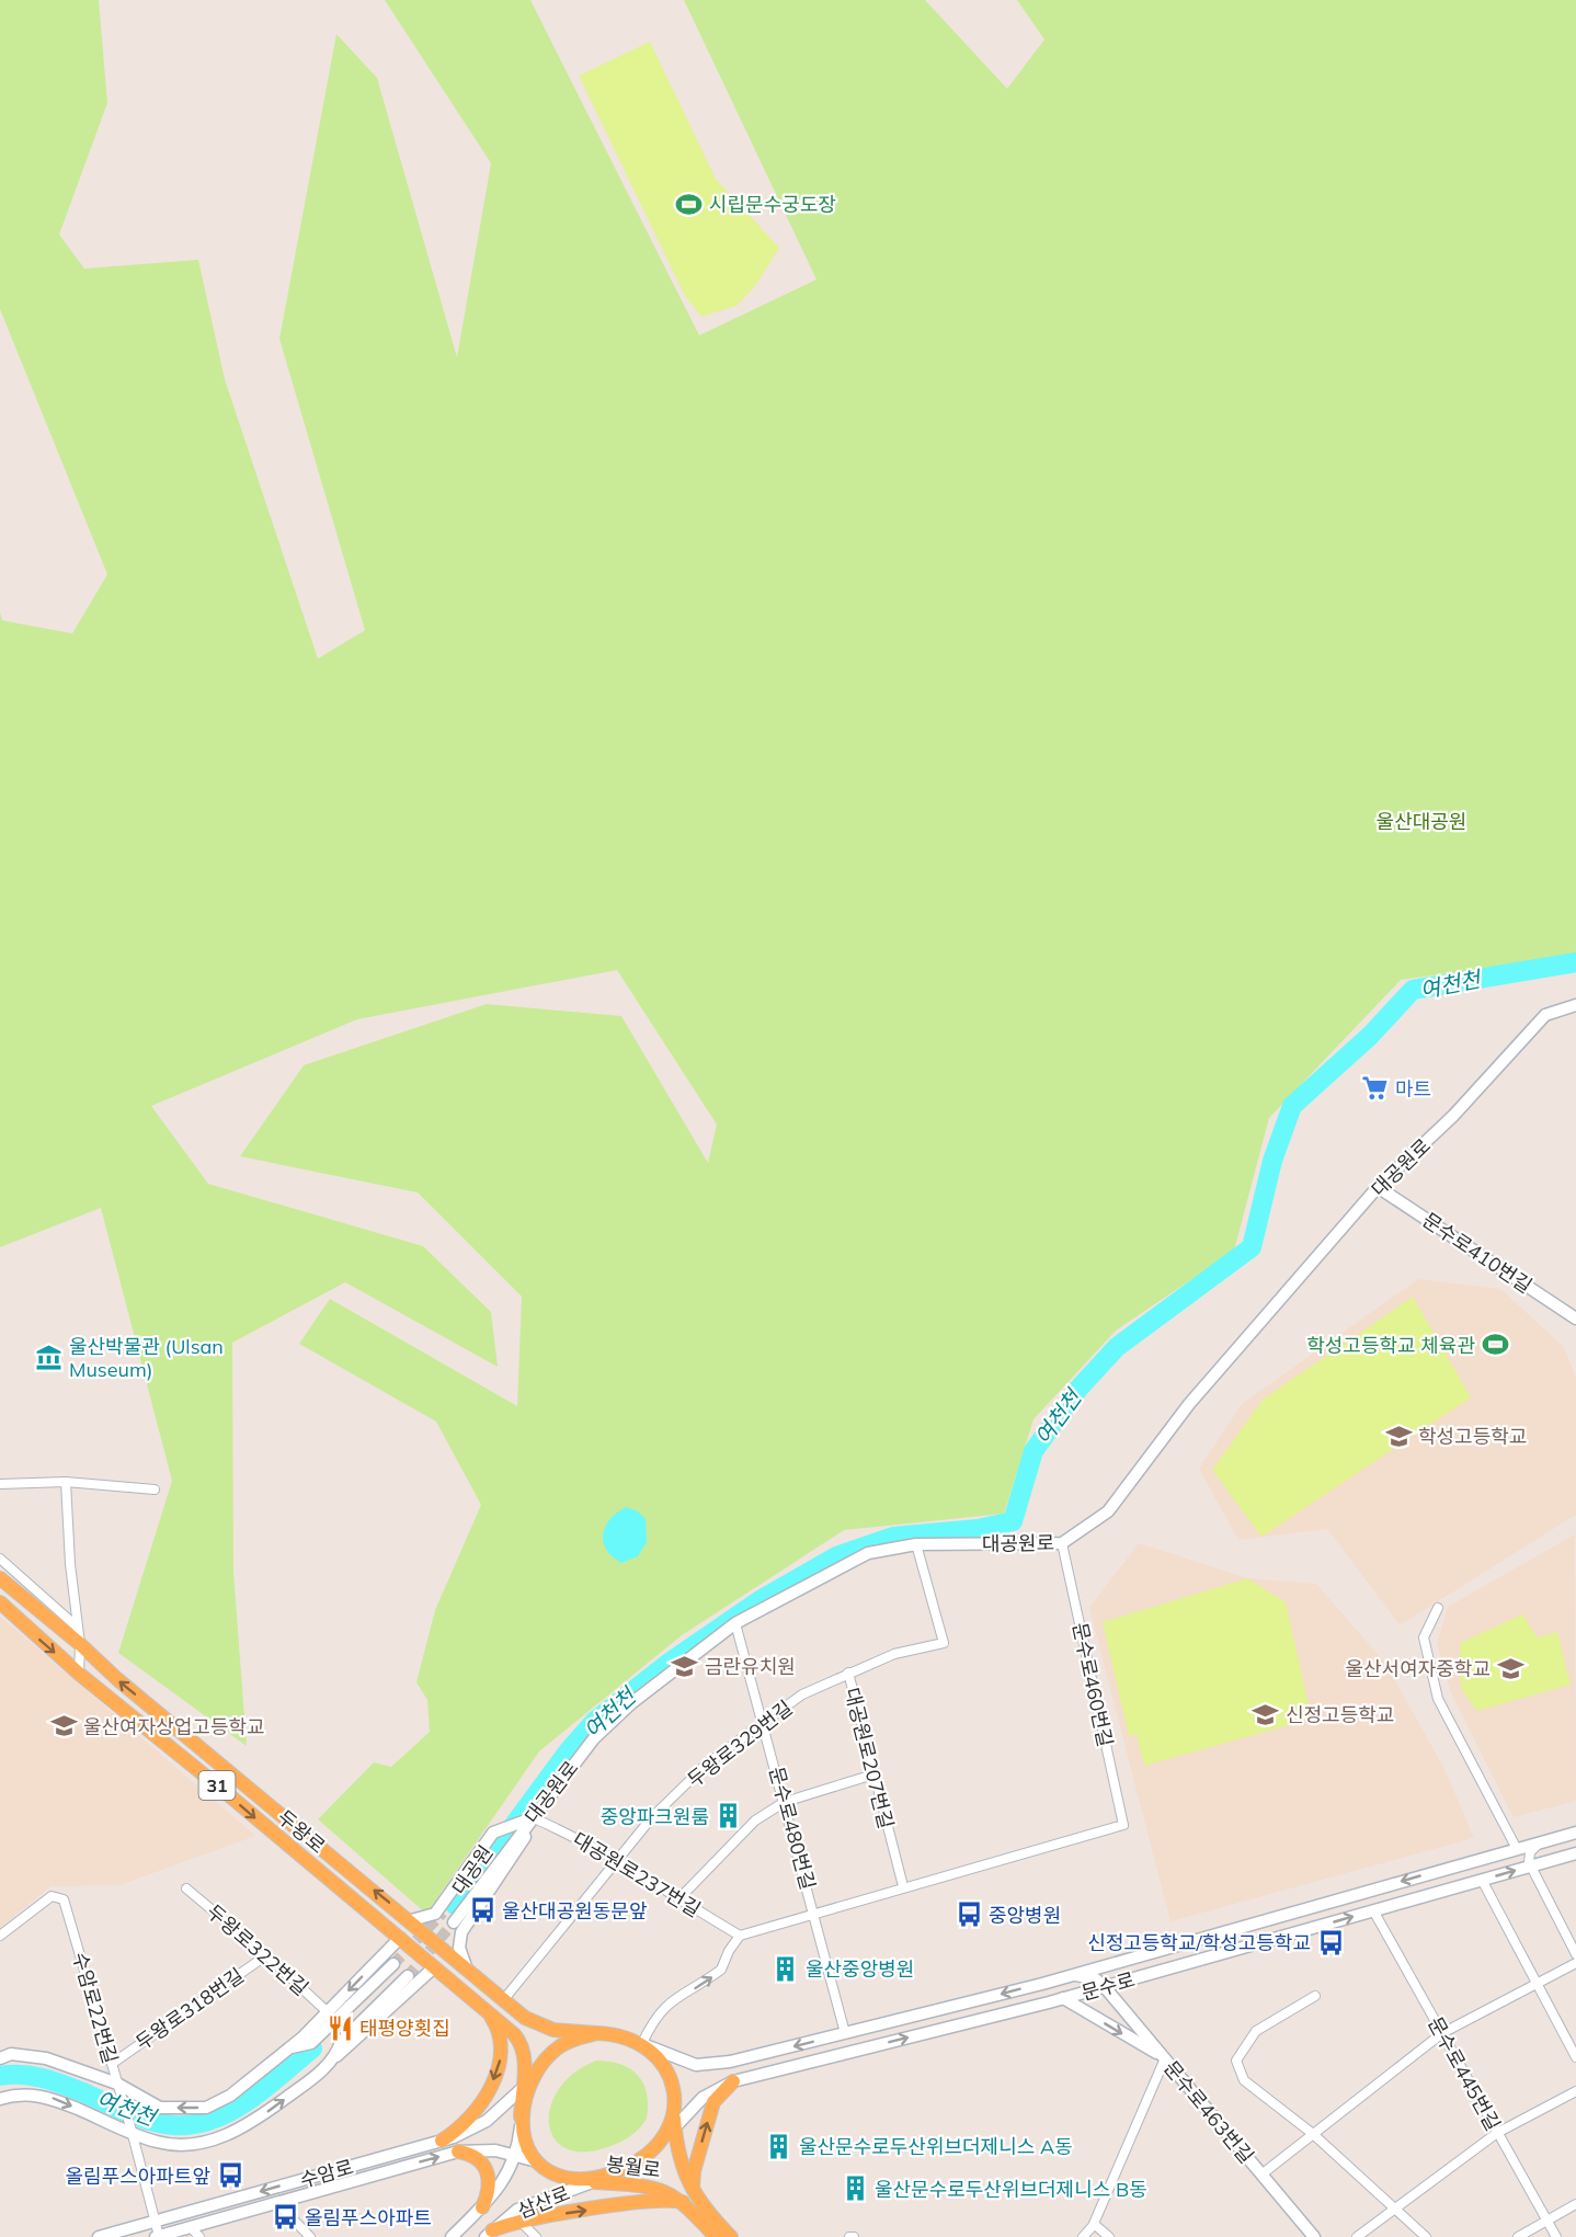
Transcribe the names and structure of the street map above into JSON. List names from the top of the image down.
{
  "streets": {
    "main road": ["31", "두왕로", "봉월로"],
    "street": [
      "대공원로",
      "문수로410번길",
      "문수로460번길",
      "두왕로329번길",
      "대공원로207번길",
      "문수로480번길",
      "대공원로237번길",
      "두왕로322번길",
      "문수로",
      "수암로22번길",
      "두왕로318번길",
      "문수로445번길",
      "문수로463번길",
      "수암로",
      "삼산로"
    ]
  },
  "crossings": [
    ["대공원로", "문수로410번길"],
    ["대공원로", "문수로460번길"],
    ["대공원로", "대공원로207번길"],
    ["대공원로", "문수로480번길"],
    ["대공원로", "대공원로237번길"],
    ["문수로460번길", "대공원로207번길"],
    ["두왕로329번길", "대공원로207번길"],
    ["두왕로329번길", "문수로480번길"],
    ["두왕로329번길", "대공원로237번길"],
    ["문수로480번길", "문수로"],
    ["두왕로", "문수로"],
    ["두왕로", "봉월로"],
    ["두왕로", "수암로"],
    ["두왕로", "삼산로"],
    ["두왕로322번길", "두왕로318번길"],
    ["문수로", "문수로445번길"],
    ["문수로", "문수로463번길"],
    ["문수로", "봉월로"],
    ["문수로", "수암로"],
    ["문수로", "삼산로"],
    ["수암로22번길", "두왕로318번길"],
    ["수암로22번길", "수암로"],
    ["봉월로", "수암로"],
    ["봉월로", "삼산로"],
    ["수암로", "삼산로"]
  ],
  "water": ["여천천"],
  "parks": ["울산대공원"],
  "places": {
    "sports": ["시립문수궁도장", "학성고등학교 체육관"],
    "supermarket": ["마트"],
    "museum": ["울산박물관 (Ulsan Museum)"],
    "school or university": [
      "학성고등학교",
      "금란유치원",
      "울산서여자중학교",
      "신정고등학교",
      "울산여자상업고등학교"
    ],
    "building": [
      "중앙파크원룸",
      "울산중앙병원",
      "울산문수로두산위브더제니스 A동",
      "울산문수로두산위브더제니스 B동"
    ],
    "bus stop": [
      "울산대공원동문앞",
      "중앙병원",
      "신정고등학교/학성고등학교",
      "올림푸스아파트앞",
      "올림푸스아파트"
    ],
    "restaurant": ["태평양횟집"]
  }
}
